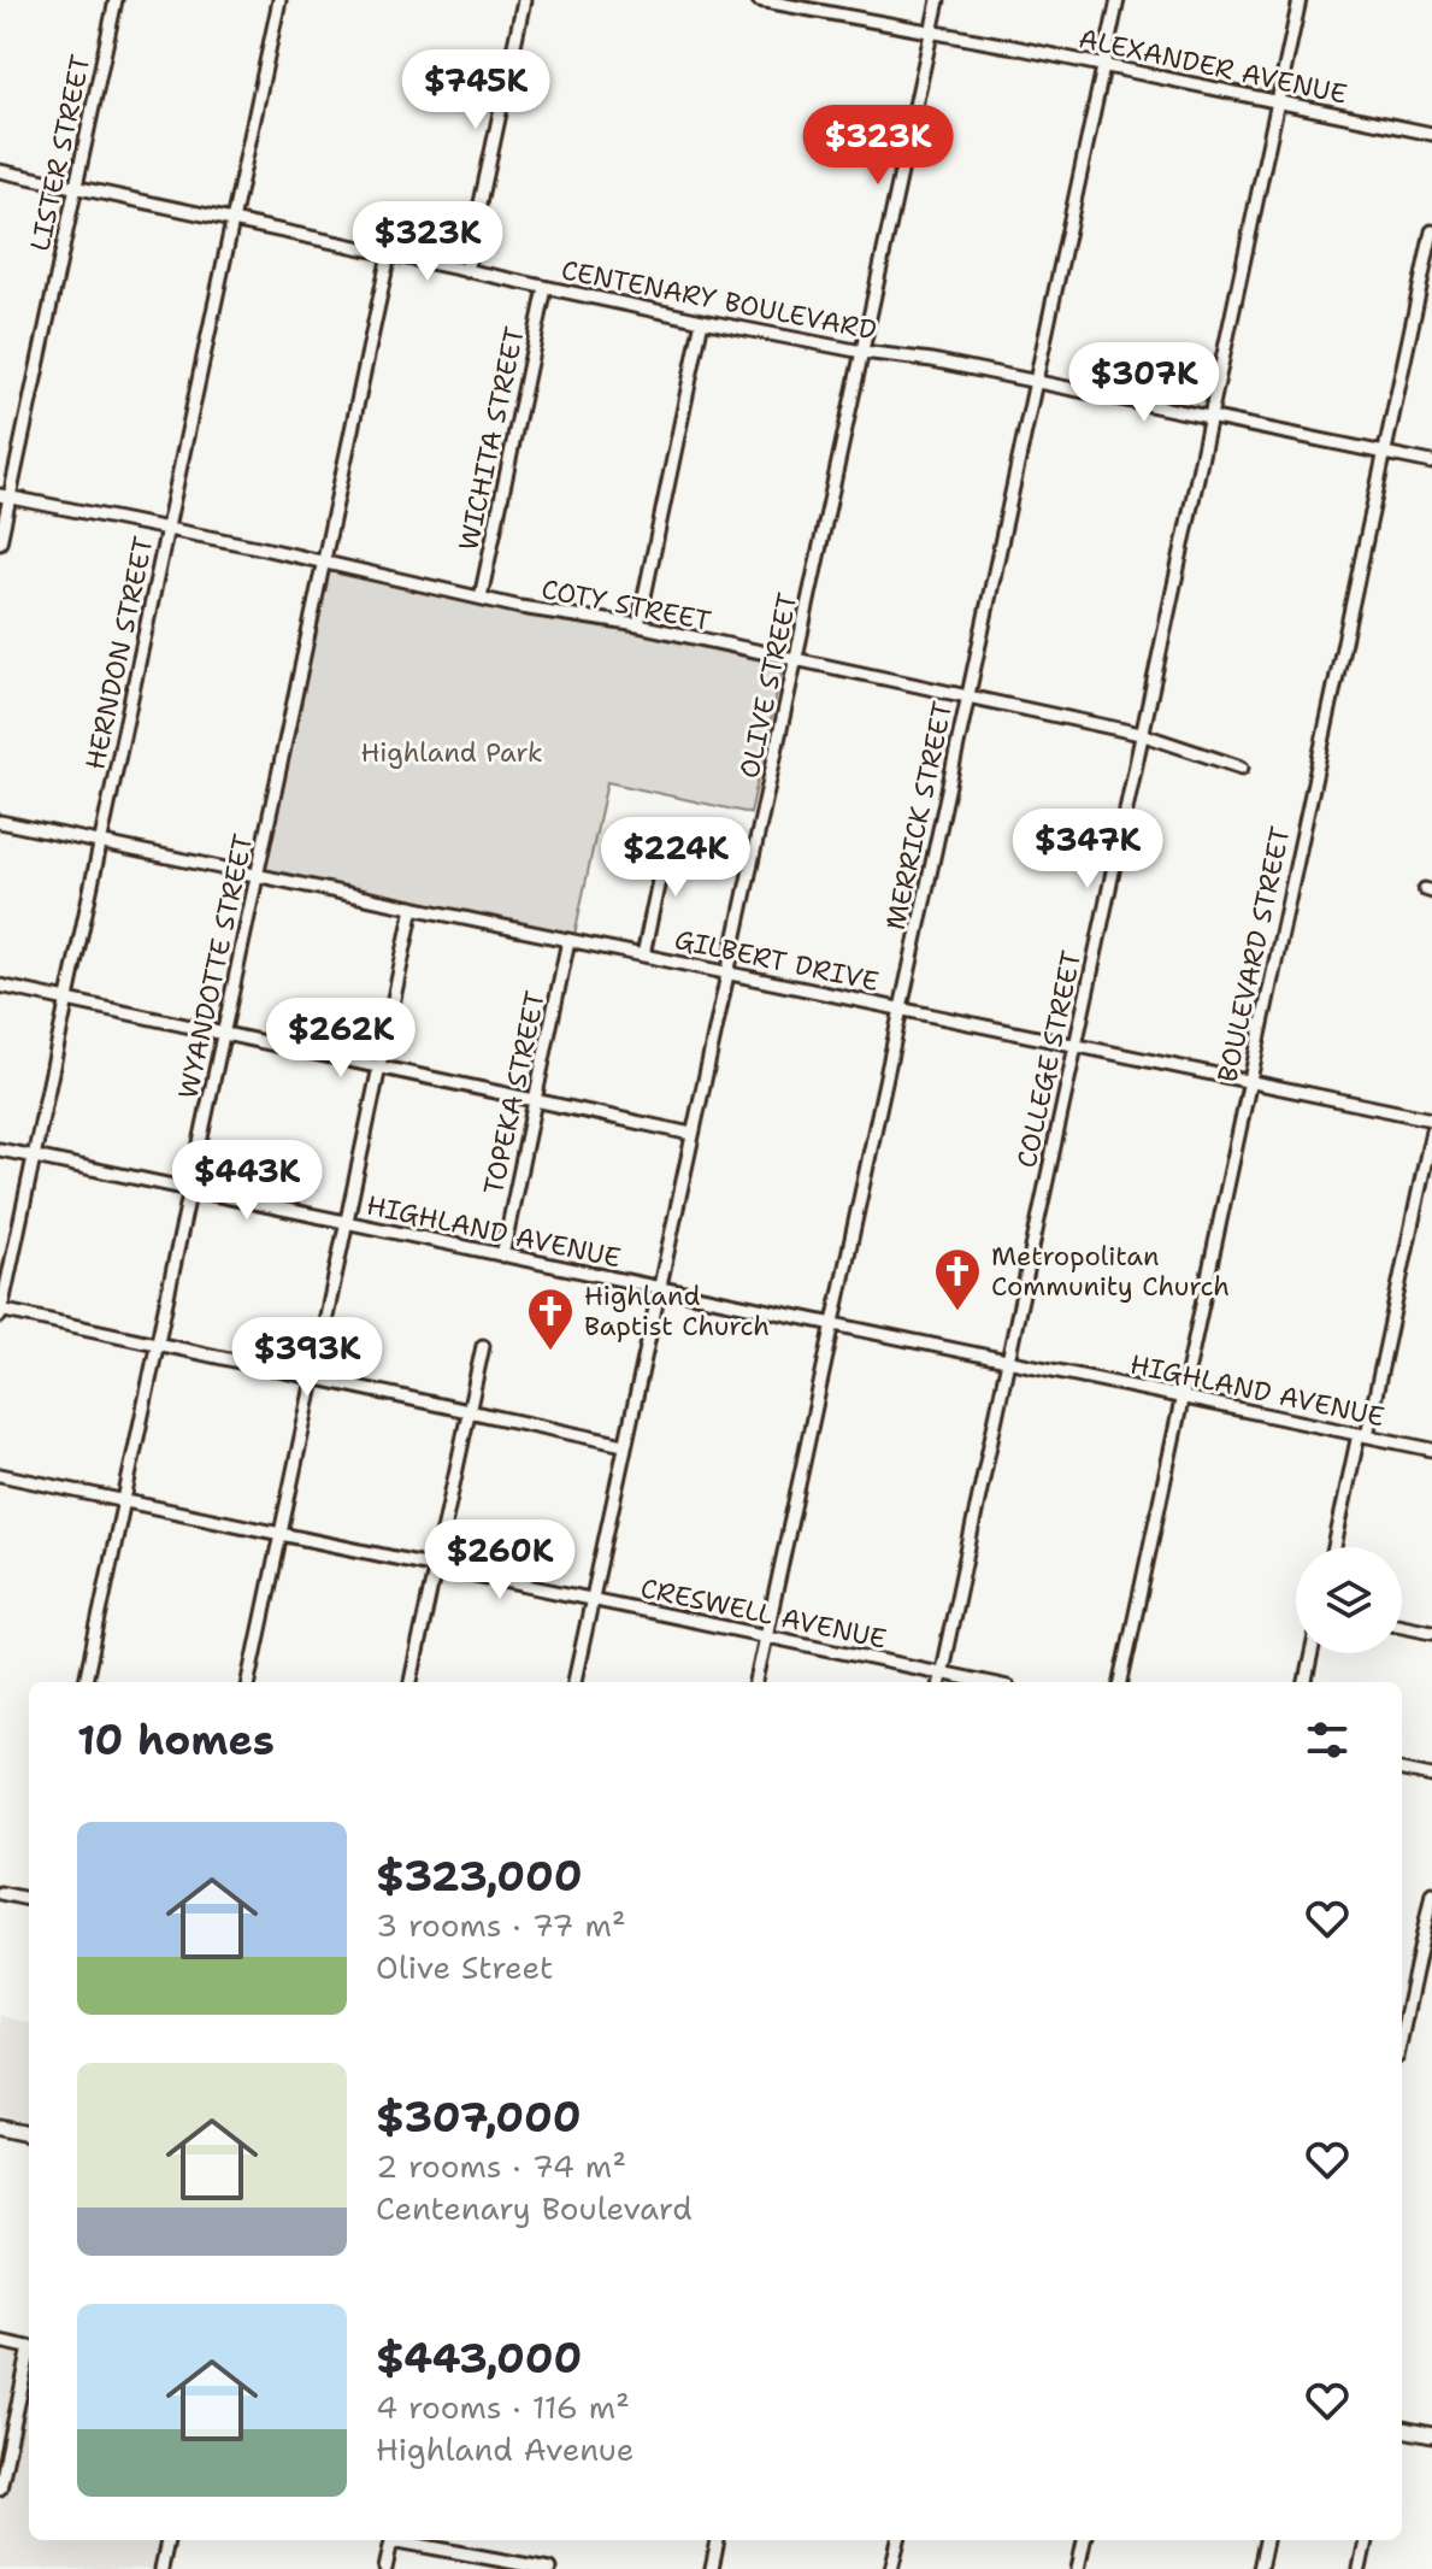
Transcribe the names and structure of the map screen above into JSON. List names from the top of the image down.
{
  "streets": {
    "street": [
      "ALEXANDER AVENUE",
      "LISTER STREET",
      "CENTENARY BOULEVARD",
      "WICHITA STREET",
      "COTY STREET",
      "HERNDON STREET",
      "OLIVE STREET",
      "MERRICK STREET",
      "BOULEVARD STREET",
      "GILBERT DRIVE",
      "WYANDOTTE STREET",
      "COLLEGE STREET",
      "TOPEKA STREET",
      "HIGHLAND AVENUE",
      "CRESWELL AVENUE"
    ]
  },
  "crossings": [
    ["ALEXANDER AVENUE", "OLIVE STREET"],
    ["ALEXANDER AVENUE", "MERRICK STREET"],
    ["ALEXANDER AVENUE", "COLLEGE STREET"],
    ["LISTER STREET", "CENTENARY BOULEVARD"],
    ["LISTER STREET", "COTY STREET"],
    ["CENTENARY BOULEVARD", "WICHITA STREET"],
    ["CENTENARY BOULEVARD", "HERNDON STREET"],
    ["CENTENARY BOULEVARD", "OLIVE STREET"],
    ["CENTENARY BOULEVARD", "MERRICK STREET"],
    ["CENTENARY BOULEVARD", "BOULEVARD STREET"],
    ["CENTENARY BOULEVARD", "WYANDOTTE STREET"],
    ["CENTENARY BOULEVARD", "COLLEGE STREET"],
    ["WICHITA STREET", "COTY STREET"],
    ["COTY STREET", "HERNDON STREET"],
    ["COTY STREET", "OLIVE STREET"],
    ["COTY STREET", "MERRICK STREET"],
    ["COTY STREET", "WYANDOTTE STREET"],
    ["COTY STREET", "COLLEGE STREET"],
    ["HERNDON STREET", "GILBERT DRIVE"],
    ["HERNDON STREET", "HIGHLAND AVENUE"],
    ["OLIVE STREET", "GILBERT DRIVE"],
    ["OLIVE STREET", "HIGHLAND AVENUE"],
    ["OLIVE STREET", "CRESWELL AVENUE"],
    ["MERRICK STREET", "GILBERT DRIVE"],
    ["MERRICK STREET", "HIGHLAND AVENUE"],
    ["MERRICK STREET", "CRESWELL AVENUE"],
    ["BOULEVARD STREET", "GILBERT DRIVE"],
    ["BOULEVARD STREET", "HIGHLAND AVENUE"],
    ["GILBERT DRIVE", "WYANDOTTE STREET"],
    ["GILBERT DRIVE", "COLLEGE STREET"],
    ["GILBERT DRIVE", "TOPEKA STREET"],
    ["WYANDOTTE STREET", "HIGHLAND AVENUE"],
    ["WYANDOTTE STREET", "CRESWELL AVENUE"],
    ["COLLEGE STREET", "HIGHLAND AVENUE"],
    ["COLLEGE STREET", "CRESWELL AVENUE"],
    ["TOPEKA STREET", "HIGHLAND AVENUE"]
  ],
  "parks": ["Highland Park"],
  "places": {
    "church": ["Metropolitan Community Church", "Highland Baptist Church"]
  },
  "page": {
    "price": [
      "$745K",
      "$323K",
      "$323K",
      "$307K",
      "$347K",
      "$224K",
      "$262K",
      "$443K",
      "$393K",
      "$260K"
    ],
    "heading": "10 homes",
    "list": [
      {
        "name": "$323,000",
        "note": "3 rooms · 77 m² · Olive Street"
      },
      {
        "name": "$307,000",
        "note": "2 rooms · 74 m² · Centenary Boulevard"
      },
      {
        "name": "$443,000",
        "note": "4 rooms · 116 m² · Highland Avenue"
      }
    ]
  }
}
